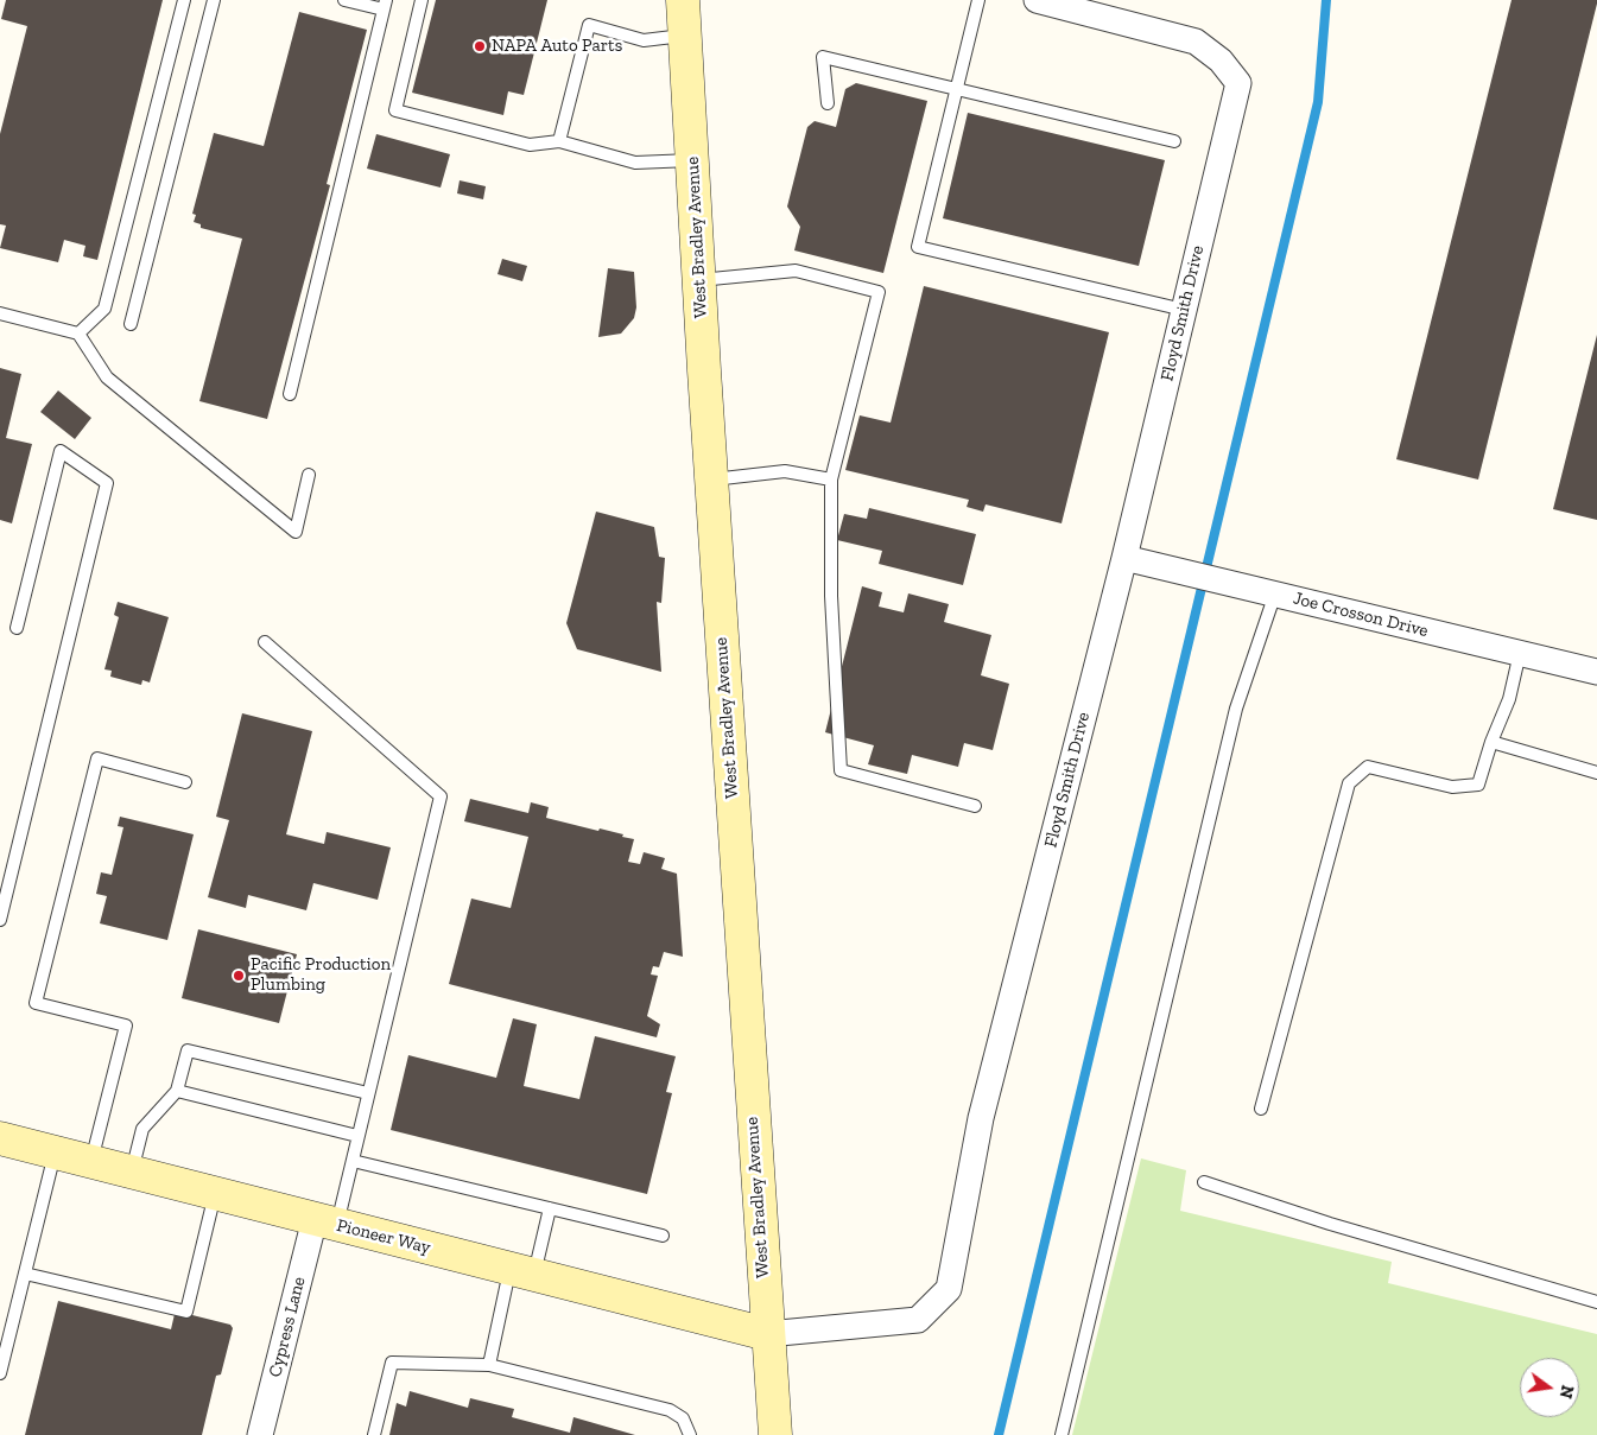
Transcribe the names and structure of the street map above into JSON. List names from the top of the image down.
{
  "streets": {
    "main road": ["West Bradley Avenue", "Pioneer Way"],
    "street": ["Floyd Smith Drive", "Joe Crosson Drive", "Cypress Lane"]
  },
  "crossings": [
    ["West Bradley Avenue", "Floyd Smith Drive"],
    ["West Bradley Avenue", "Pioneer Way"],
    ["Floyd Smith Drive", "Joe Crosson Drive"],
    ["Floyd Smith Drive", "Pioneer Way"],
    ["Pioneer Way", "Cypress Lane"]
  ],
  "places": ["NAPA Auto Parts", "Pacific Production Plumbing"],
  "north": "right"
}
